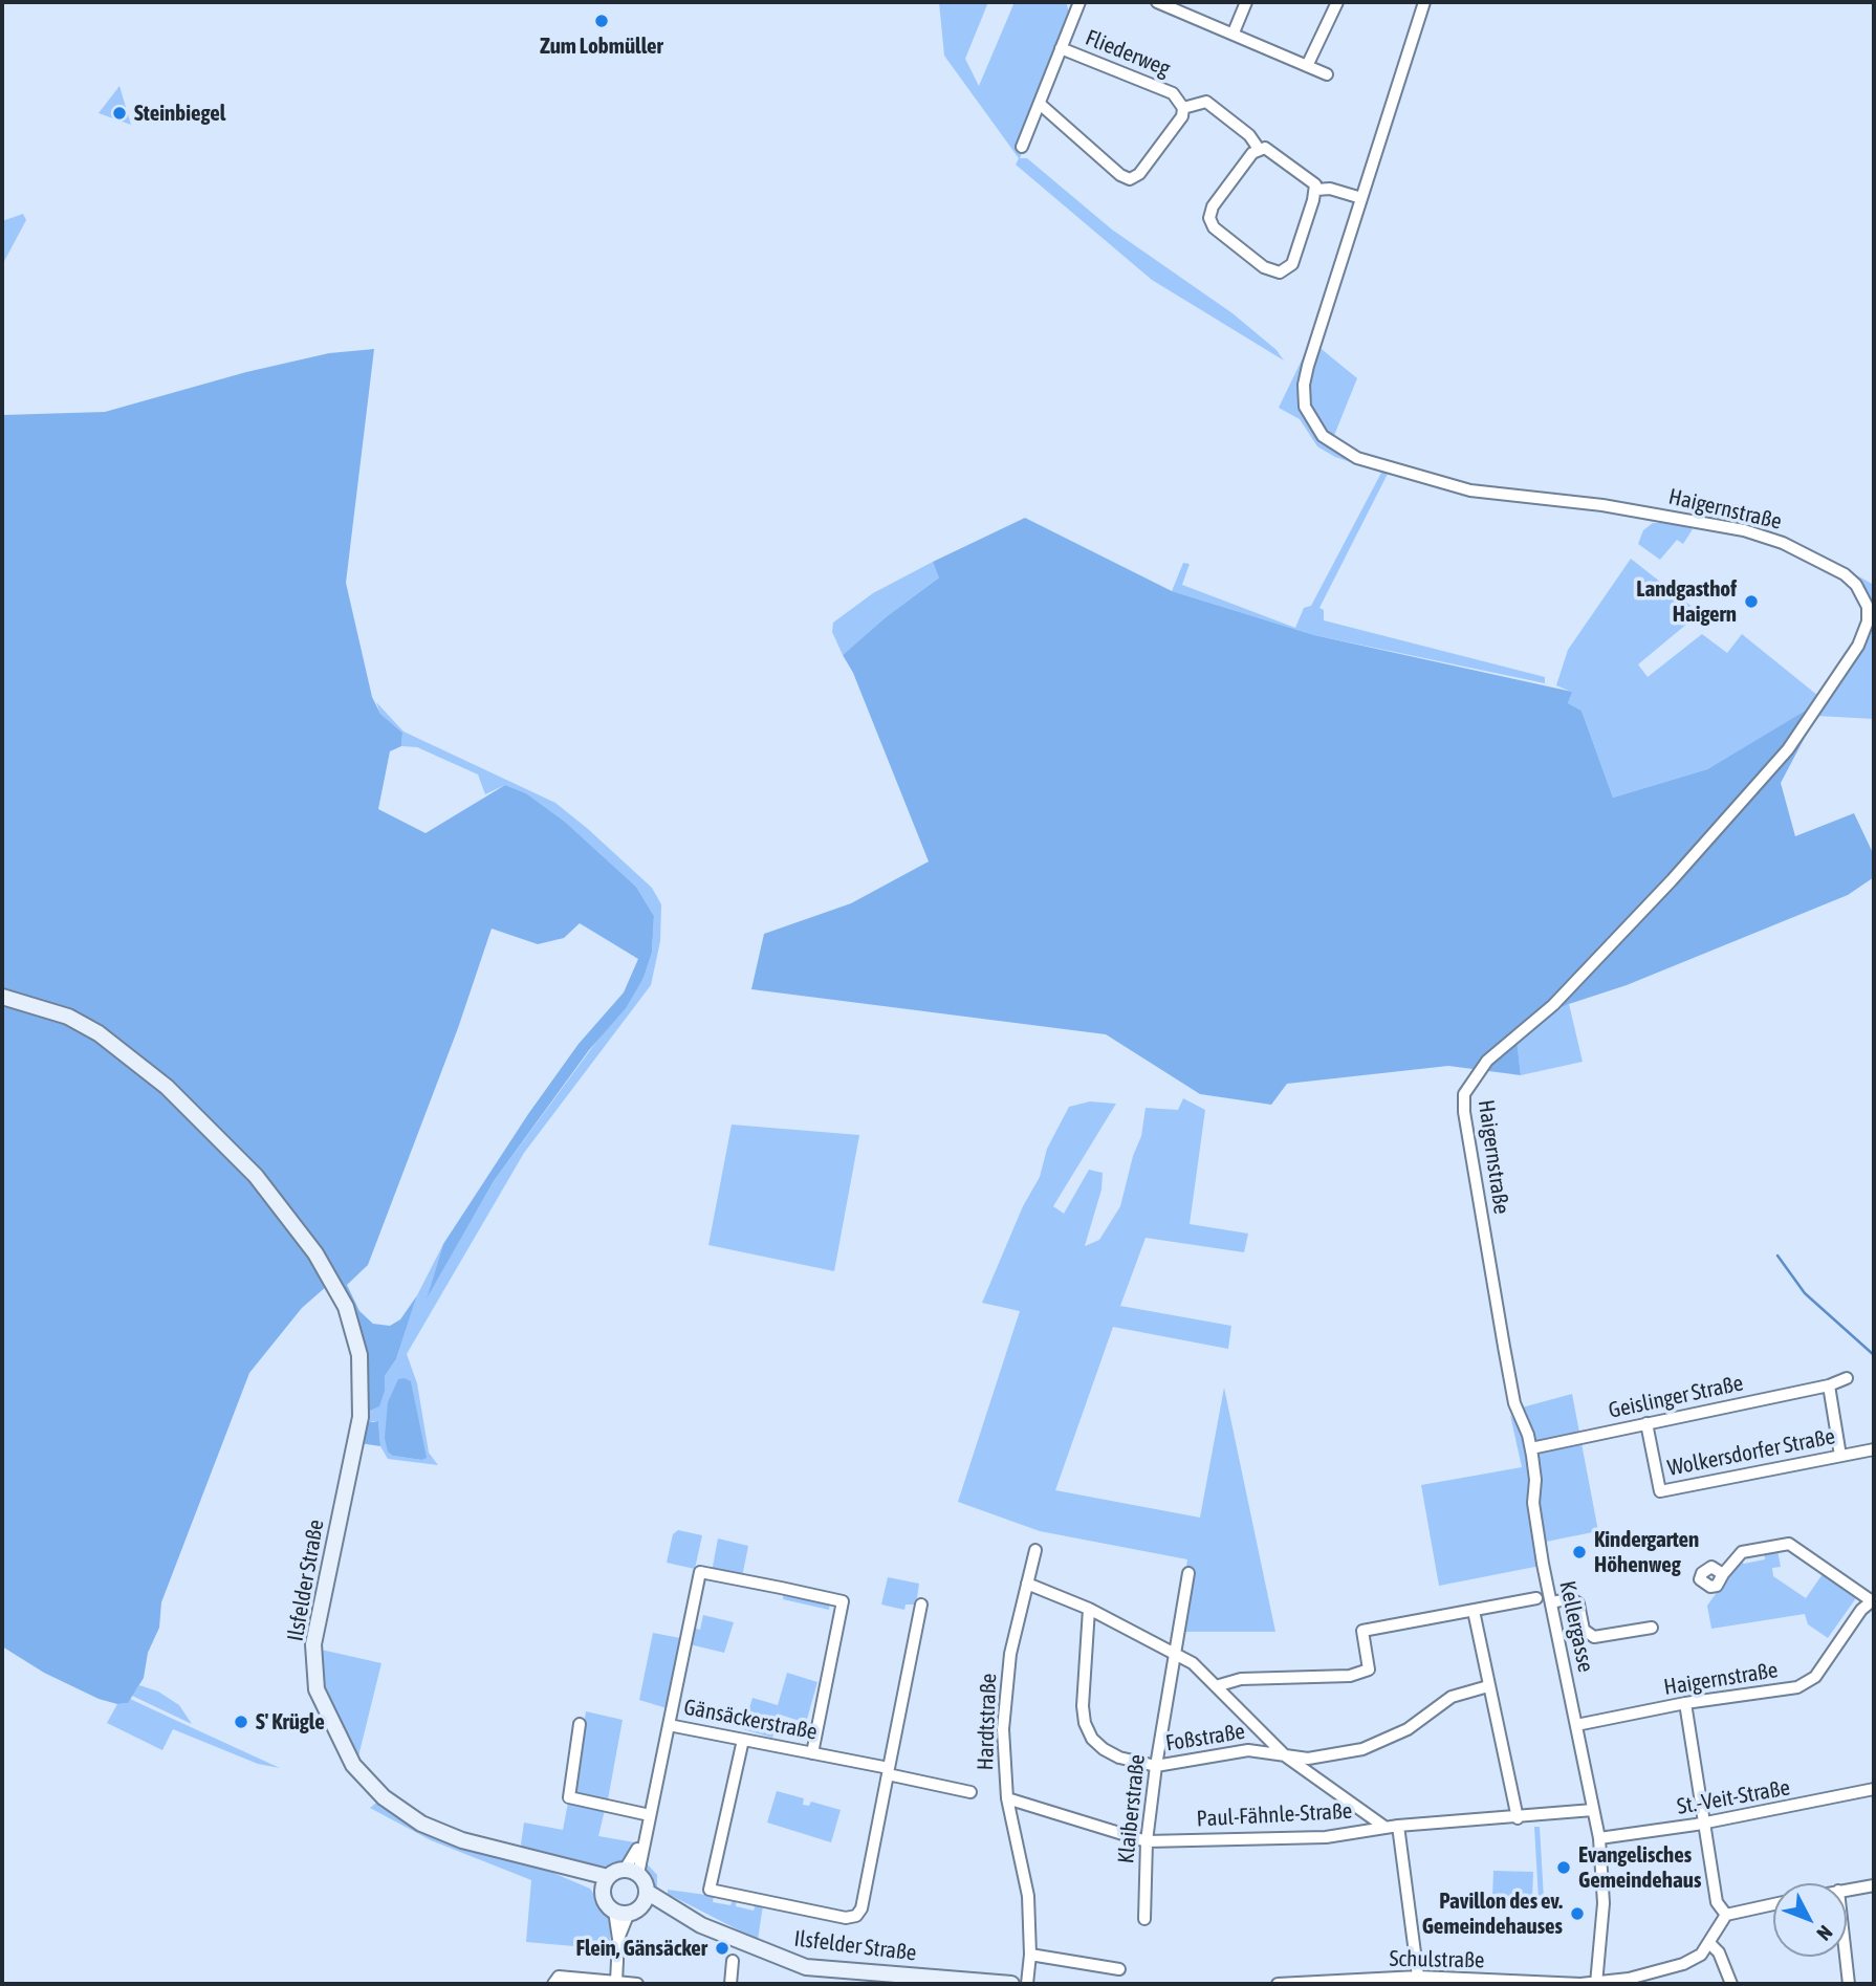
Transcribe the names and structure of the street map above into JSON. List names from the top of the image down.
{
  "streets": {
    "main road": ["Ilsfelder Straße"],
    "street": [
      "Fliederweg",
      "Haigernstraße",
      "Geislinger Straße",
      "Wolkersdorfer Straße",
      "Kellergasse",
      "Gänsäckerstraße",
      "Hardtstraße",
      "Foßstraße",
      "St.-Veit-Straße",
      "Klaiberstraße",
      "Paul-Fähnle-Straße",
      "Schulstraße"
    ]
  },
  "crossings": [
    ["Haigernstraße", "Kellergasse"],
    ["Geislinger Straße", "Wolkersdorfer Straße"],
    ["Geislinger Straße", "Kellergasse"],
    ["Kellergasse", "St.-Veit-Straße"],
    ["Kellergasse", "Paul-Fähnle-Straße"],
    ["Kellergasse", "Schulstraße"],
    ["Hardtstraße", "Paul-Fähnle-Straße"],
    ["Foßstraße", "Klaiberstraße"],
    ["Klaiberstraße", "Paul-Fähnle-Straße"]
  ],
  "places": [
    "Zum Lobmüller",
    "Steinbiegel",
    "Landgasthof Haigern",
    "Kindergarten Höhenweg",
    "S' Krügle",
    "Evangelisches Gemeindehaus",
    "Pavillon des ev. Gemeindehauses",
    "Flein, Gänsäcker"
  ],
  "north": "bottom right"
}
